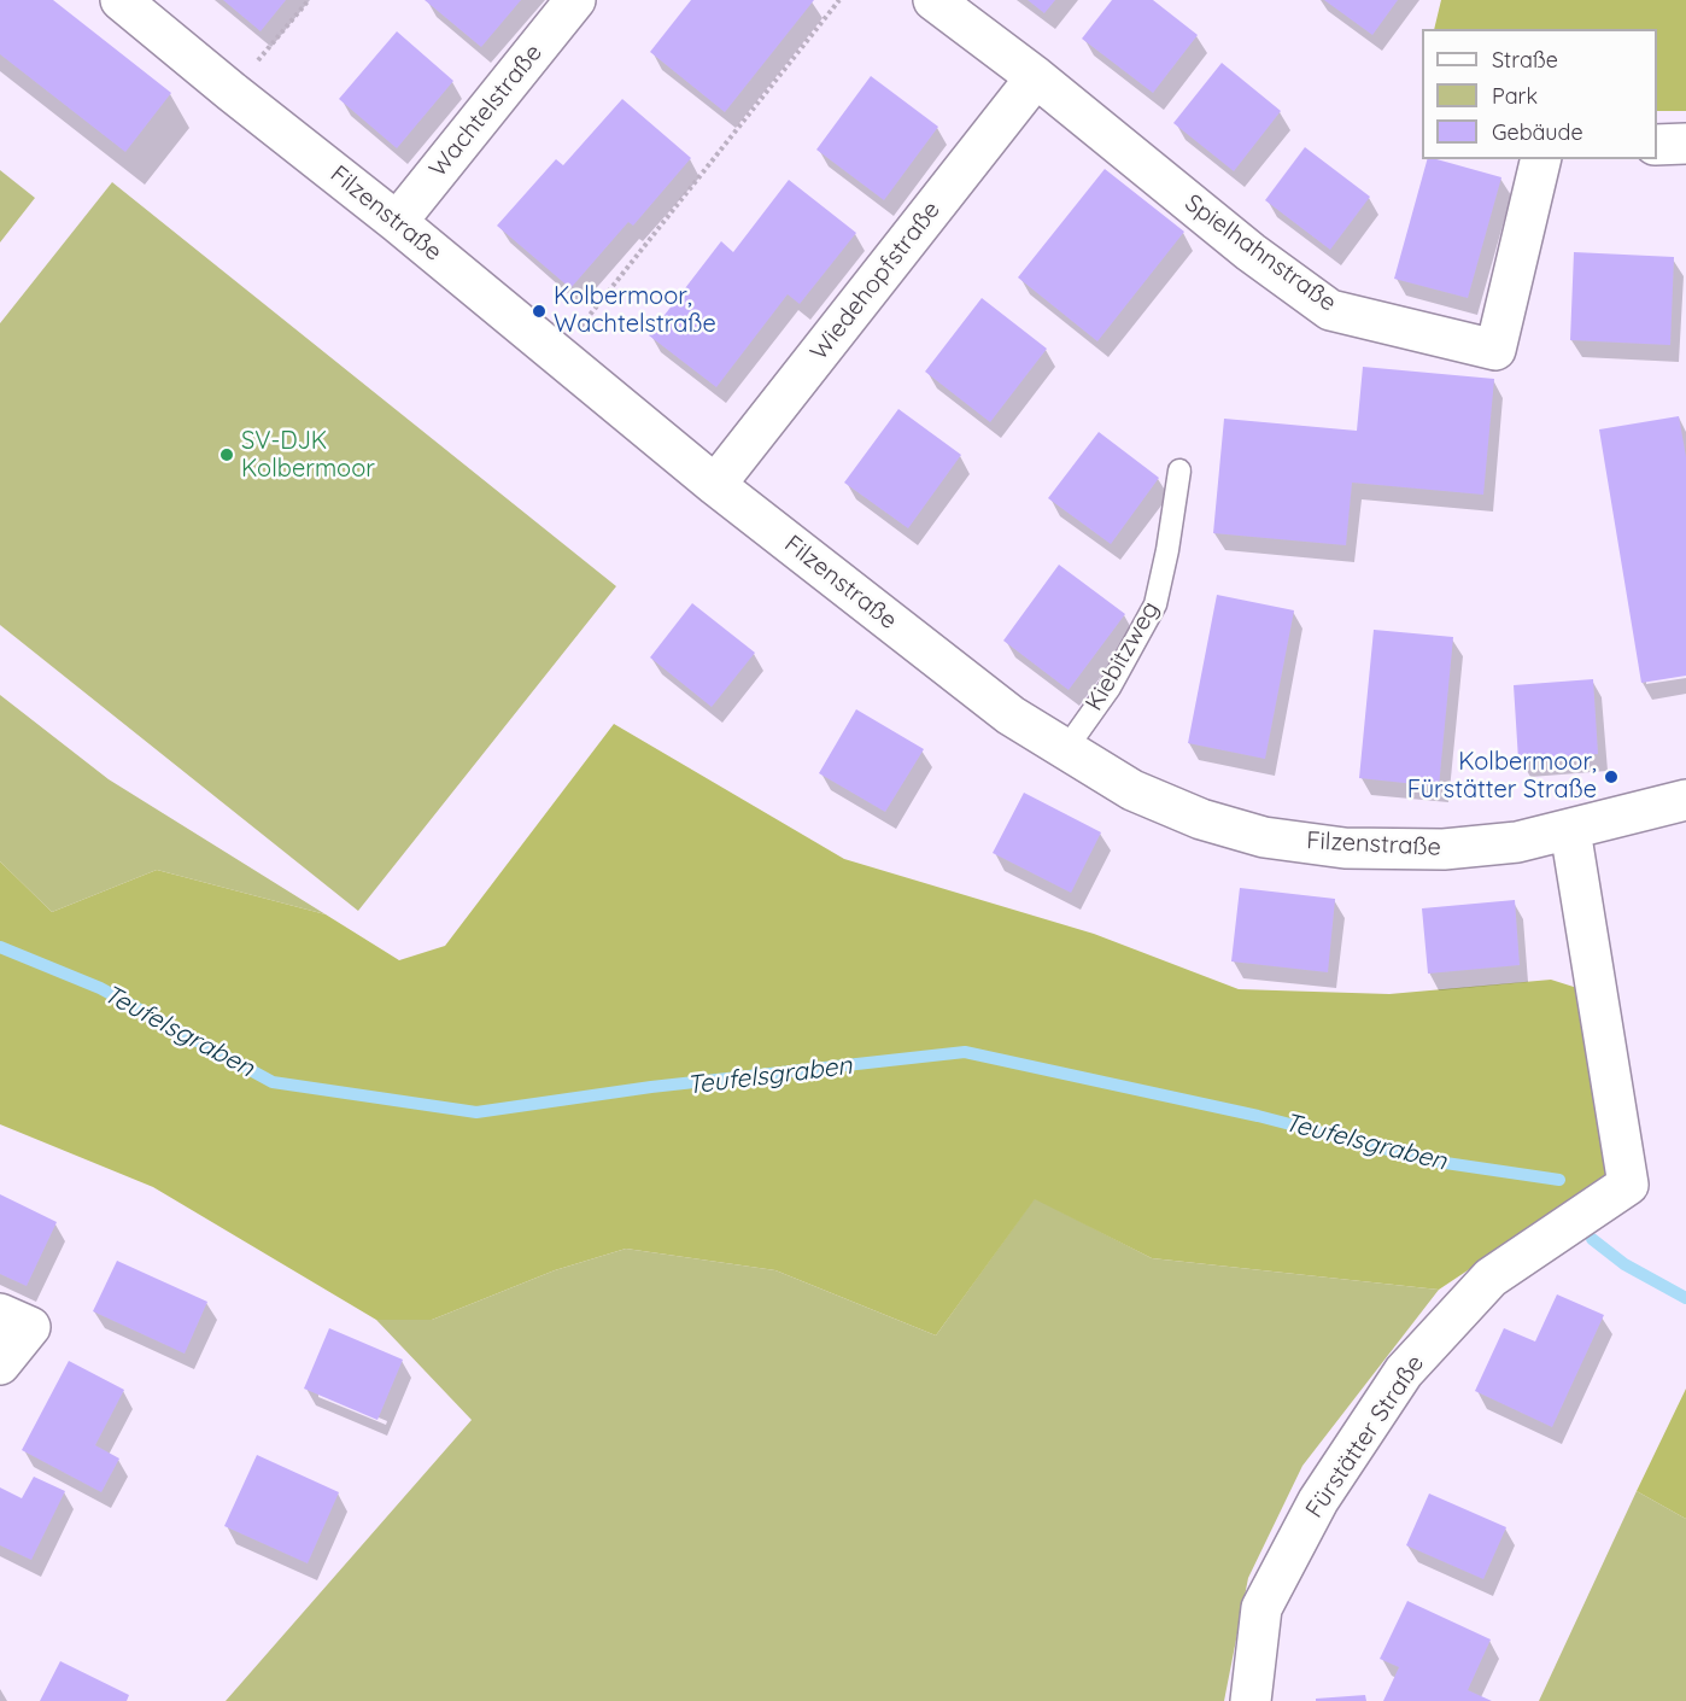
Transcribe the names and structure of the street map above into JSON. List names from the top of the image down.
{
  "streets": {
    "street": [
      "Wachtelstraße",
      "Filzenstraße",
      "Spielhahnstraße",
      "Wiedehopfstraße",
      "Fürstätter Straße"
    ],
    "lane": ["Kiebitzweg"]
  },
  "crossings": [
    ["Wachtelstraße", "Filzenstraße"],
    ["Filzenstraße", "Wiedehopfstraße"],
    ["Filzenstraße", "Kiebitzweg"],
    ["Filzenstraße", "Fürstätter Straße"],
    ["Spielhahnstraße", "Wiedehopfstraße"]
  ],
  "water": ["Teufelsgraben"],
  "places": ["Kolbermoor, Wachtelstraße", "SV-DJK Kolbermoor", "Kolbermoor, Fürstätter Straße"],
  "legend": ["Straße", "Park", "Gebäude"]
}
